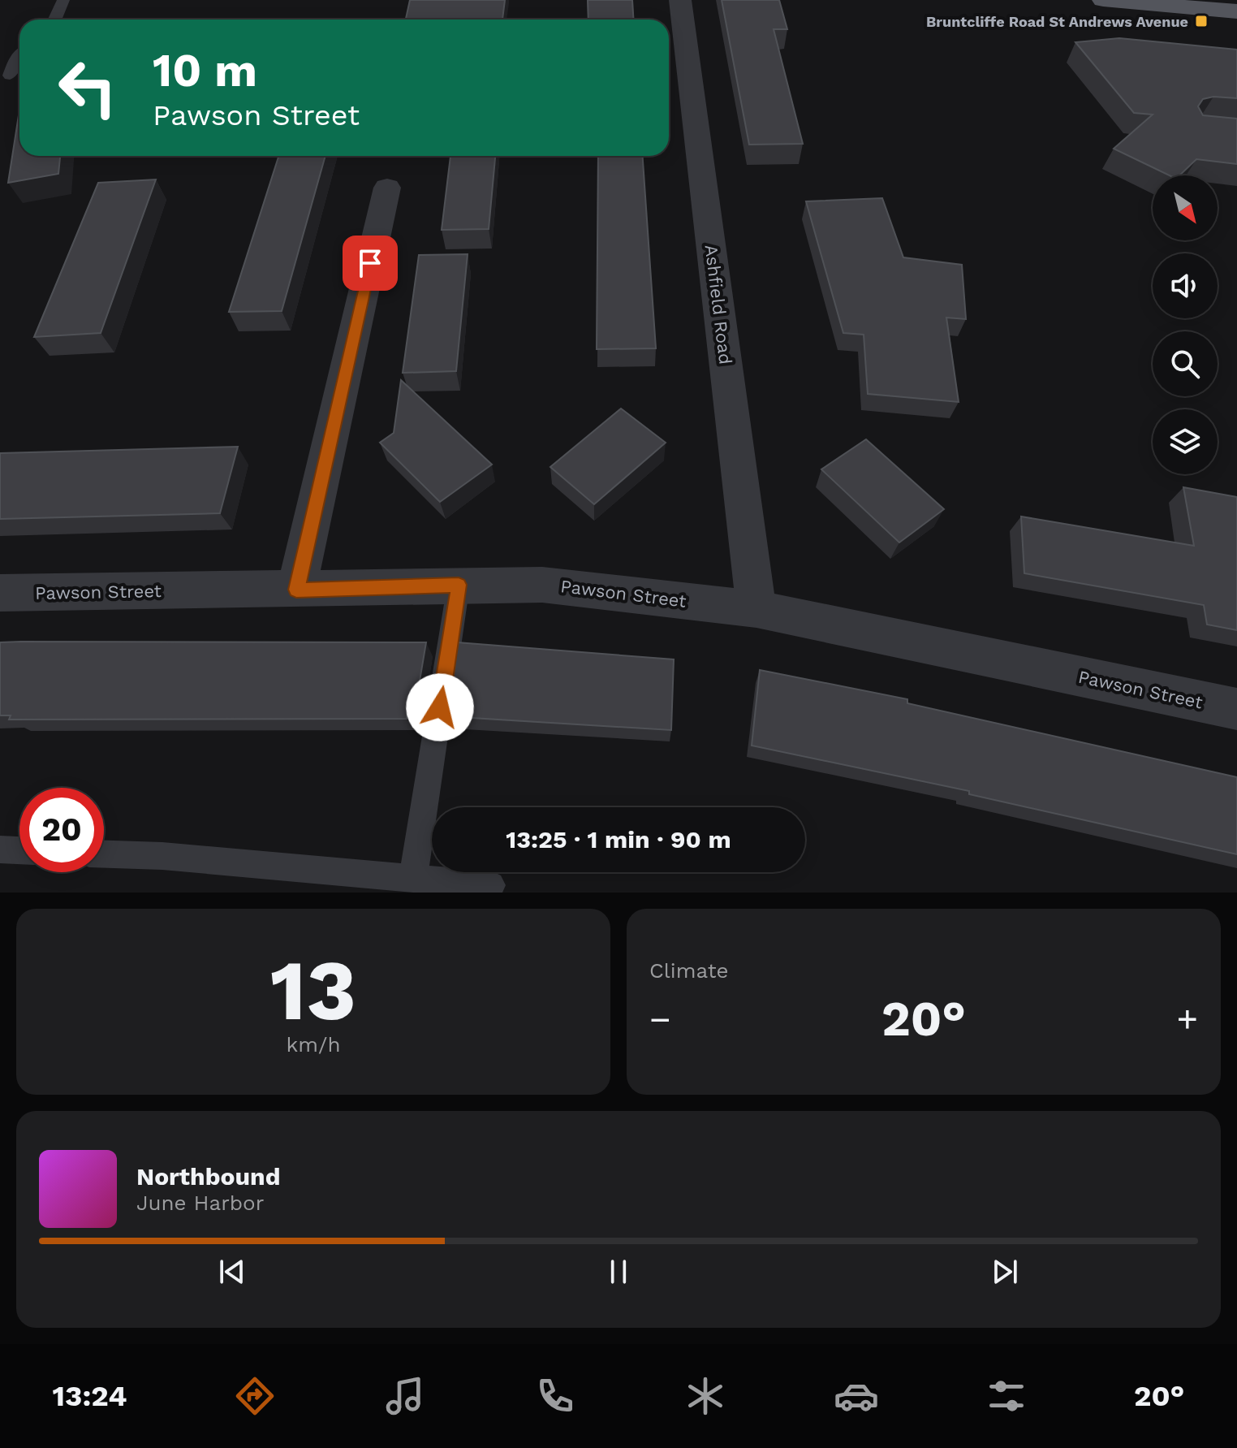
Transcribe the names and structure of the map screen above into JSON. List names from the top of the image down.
{
  "streets": {
    "street": ["Ashfield Road", "Pawson Street"]
  },
  "crossings": [
    ["Ashfield Road", "Pawson Street"]
  ],
  "places": {
    "transit": ["Bruntcliffe Road St Andrews Avenue"]
  },
  "north": "bottom right",
  "page": {
    "turn": ["10 m", "Pawson Street"],
    "limit": "20",
    "trip": "13:25 · 1 min · 90 m",
    "tile": [
      ["13", "km/h"],
      "Climate"
    ],
    "heat": ["−", "20°", "+"],
    "song": ["Northbound", "June Harbor"],
    "tabs": ["13:24", "20°"]
  }
}
